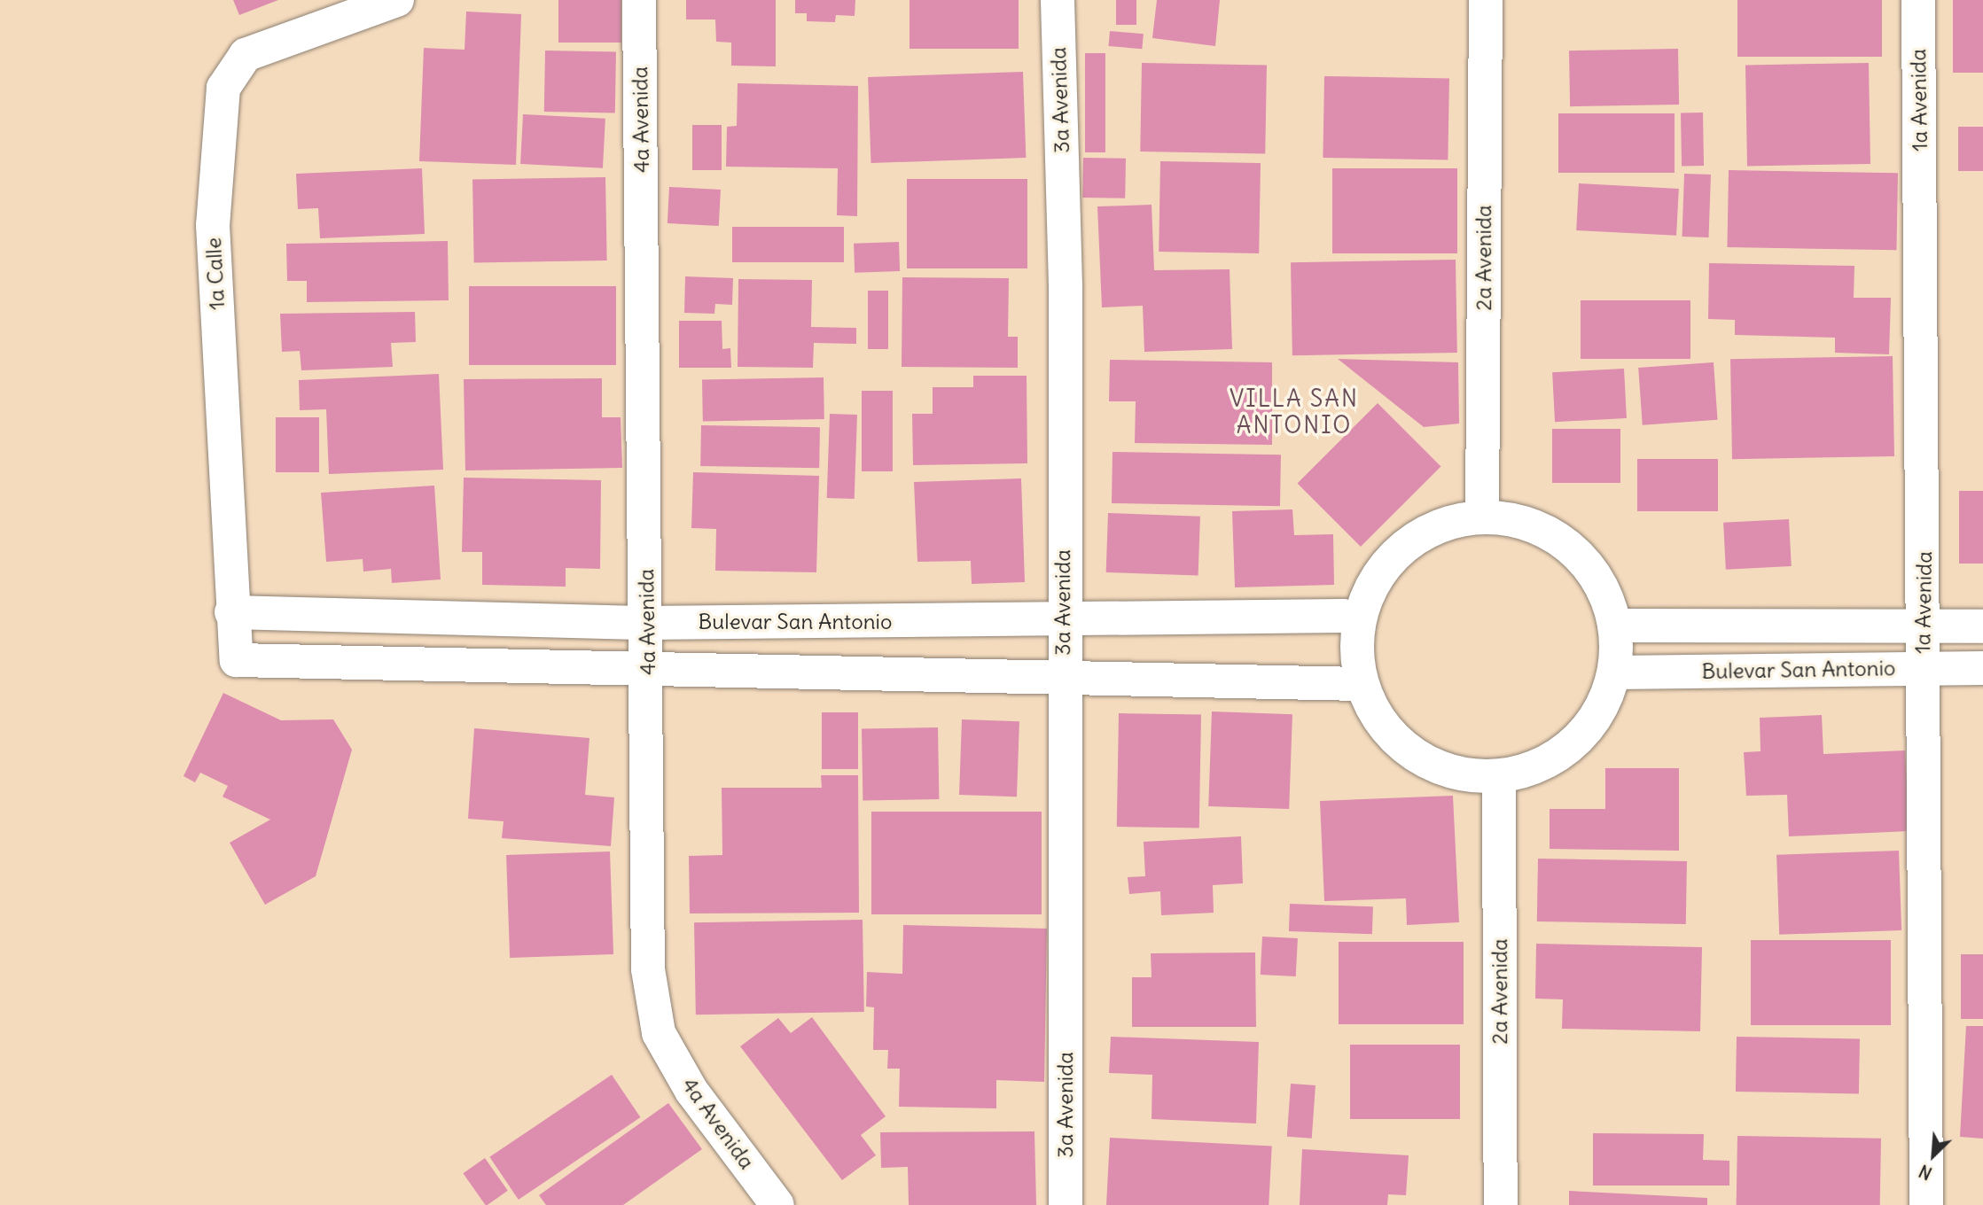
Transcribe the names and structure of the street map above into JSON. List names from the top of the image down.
{
  "streets": {
    "street": [
      "3a Avenida",
      "1a Avenida",
      "4a Avenida",
      "2a Avenida",
      "1a Calle",
      "Bulevar San Antonio"
    ]
  },
  "crossings": [
    ["3a Avenida", "Bulevar San Antonio"],
    ["1a Avenida", "Bulevar San Antonio"],
    ["4a Avenida", "1a Calle"],
    ["4a Avenida", "Bulevar San Antonio"],
    ["1a Calle", "Bulevar San Antonio"]
  ],
  "districts": ["VILLA SAN ANTONIO"],
  "north": "bottom left"
}
